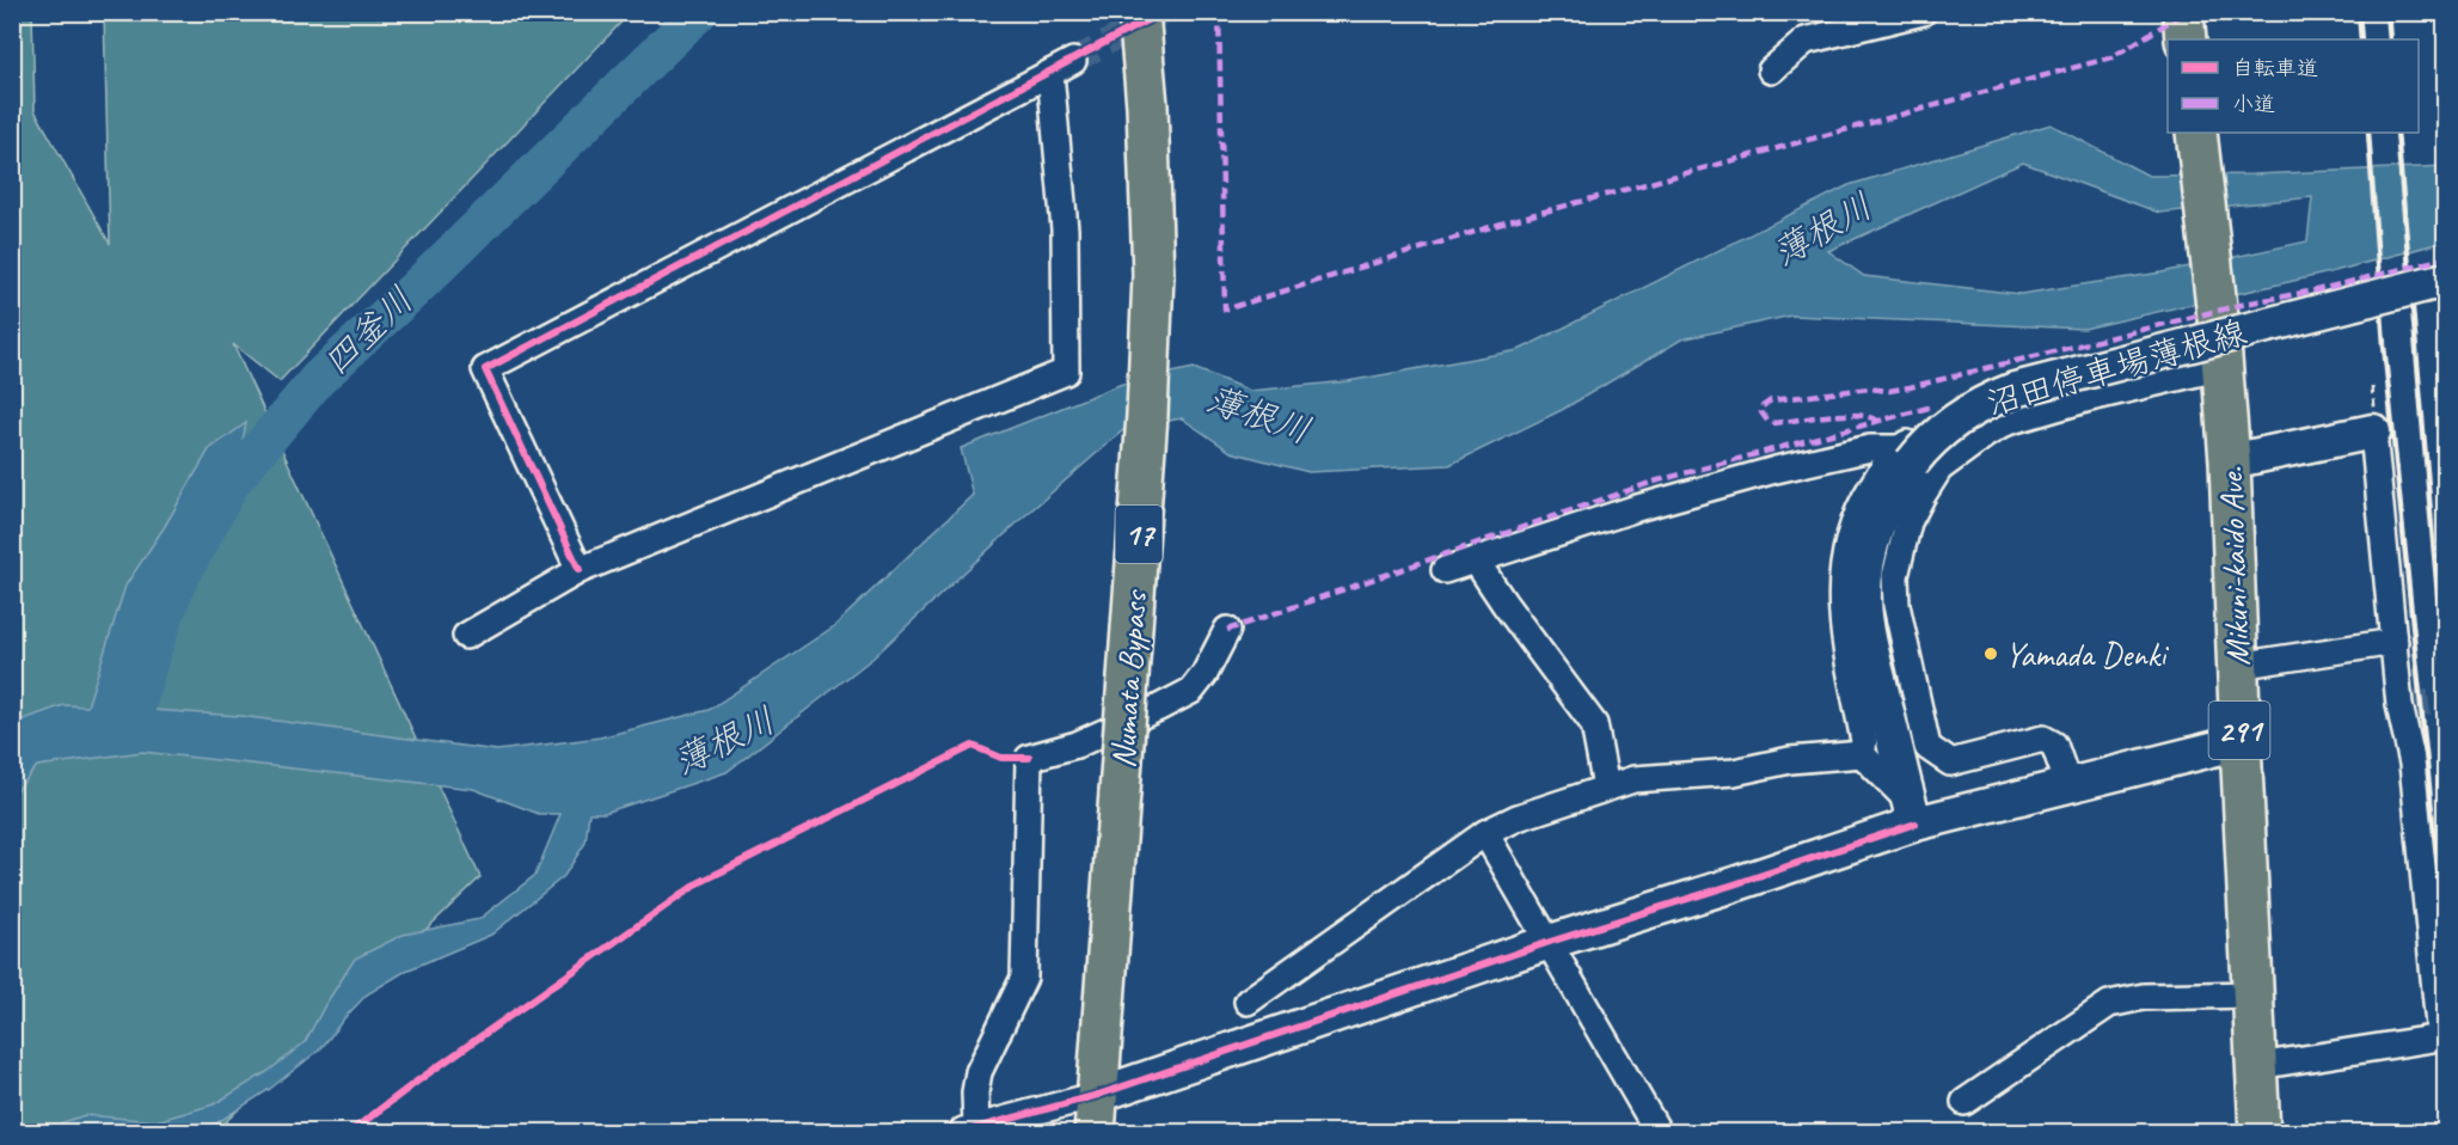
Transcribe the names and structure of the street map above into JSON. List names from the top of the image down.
{
  "streets": {
    "highway": [
      "17",
      "Mikuni-kaido Ave.",
      "Numata Bypass",
      "291"
    ],
    "main road": ["沼田停車場薄根線"]
  },
  "water": ["薄根川", "四釜川"],
  "places": ["Yamada Denki"],
  "legend": ["自転車道", "小道"]
}
